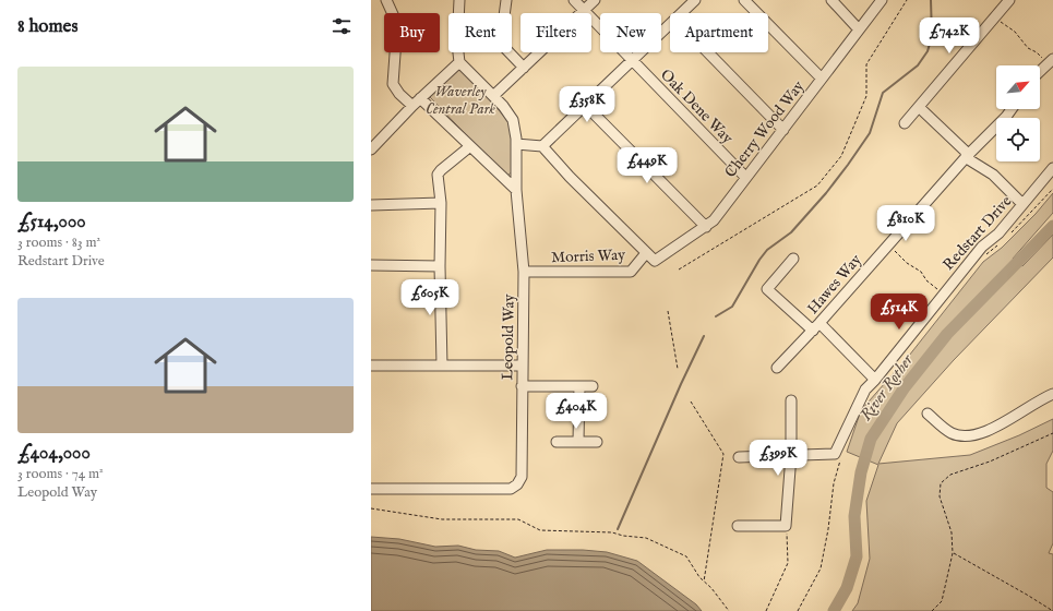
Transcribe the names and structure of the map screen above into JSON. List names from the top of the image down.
{
  "streets": {
    "street": [
      "Oak Dene Way",
      "Cherry Wood Way",
      "Redstart Drive",
      "Morris Way",
      "Hawes Way",
      "Leopold Way"
    ]
  },
  "crossings": [
    ["Oak Dene Way", "Cherry Wood Way"],
    ["Cherry Wood Way", "Morris Way"],
    ["Morris Way", "Leopold Way"]
  ],
  "water": ["River Rother"],
  "parks": ["Waverley Central Park"],
  "north": "top right",
  "page": {
    "heading": "8 homes",
    "chip": [
      "Buy",
      "Rent",
      "Filters",
      "New",
      "Apartment"
    ],
    "price": [
      "£742K",
      "£358K",
      "£449K",
      "£810K",
      "£605K",
      "£514K",
      "£404K",
      "£399K"
    ],
    "list": [
      {
        "name": "£514,000",
        "note": "3 rooms · 83 m² · Redstart Drive"
      },
      {
        "name": "£404,000",
        "note": "3 rooms · 74 m² · Leopold Way"
      }
    ]
  }
}
